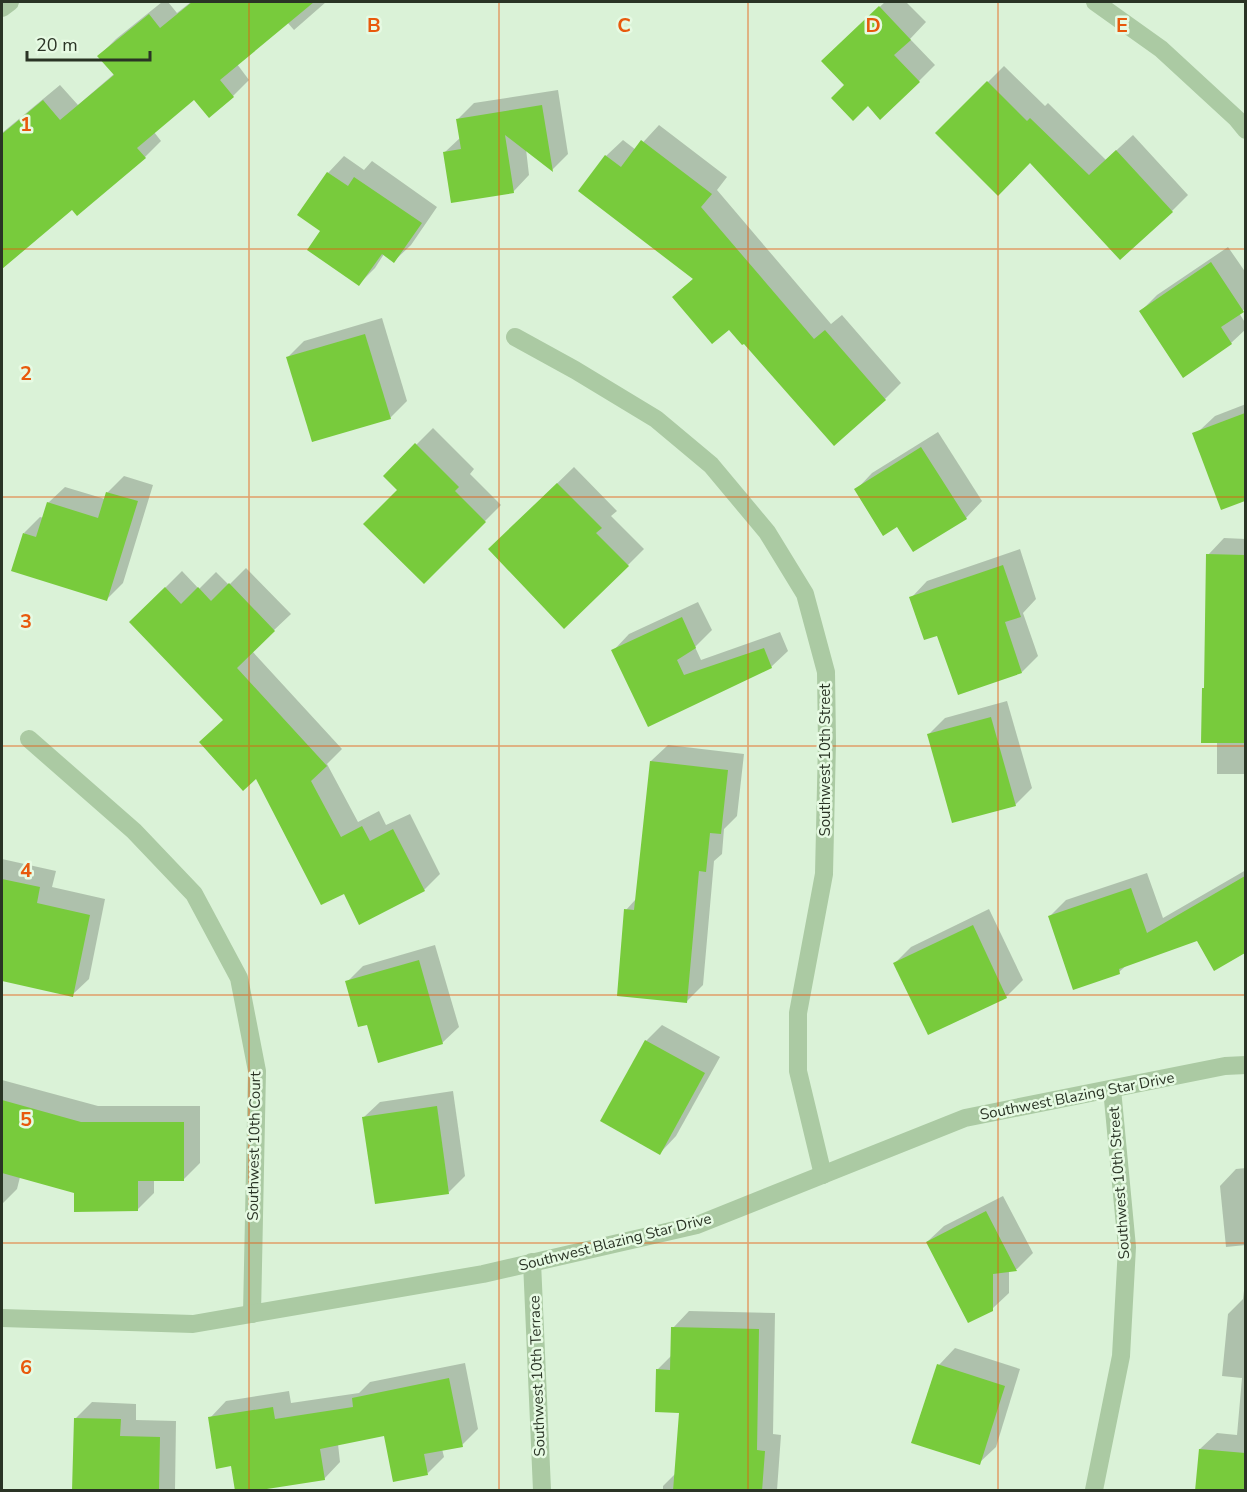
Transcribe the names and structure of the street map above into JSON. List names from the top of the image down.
{
  "streets": {
    "street": [
      "Southwest 10th Street",
      "Southwest Blazing Star Drive",
      "Southwest 10th Court",
      "Southwest 10th Terrace"
    ]
  },
  "crossings": [
    ["Southwest 10th Street", "Southwest Blazing Star Drive"],
    ["Southwest Blazing Star Drive", "Southwest 10th Court"],
    ["Southwest Blazing Star Drive", "Southwest 10th Terrace"]
  ],
  "scale_bar": "20 m",
  "grid": {
    "columns": [
      "B",
      "C",
      "D",
      "E"
    ],
    "rows": [
      "1",
      "2",
      "3",
      "4",
      "5",
      "6"
    ]
  }
}
